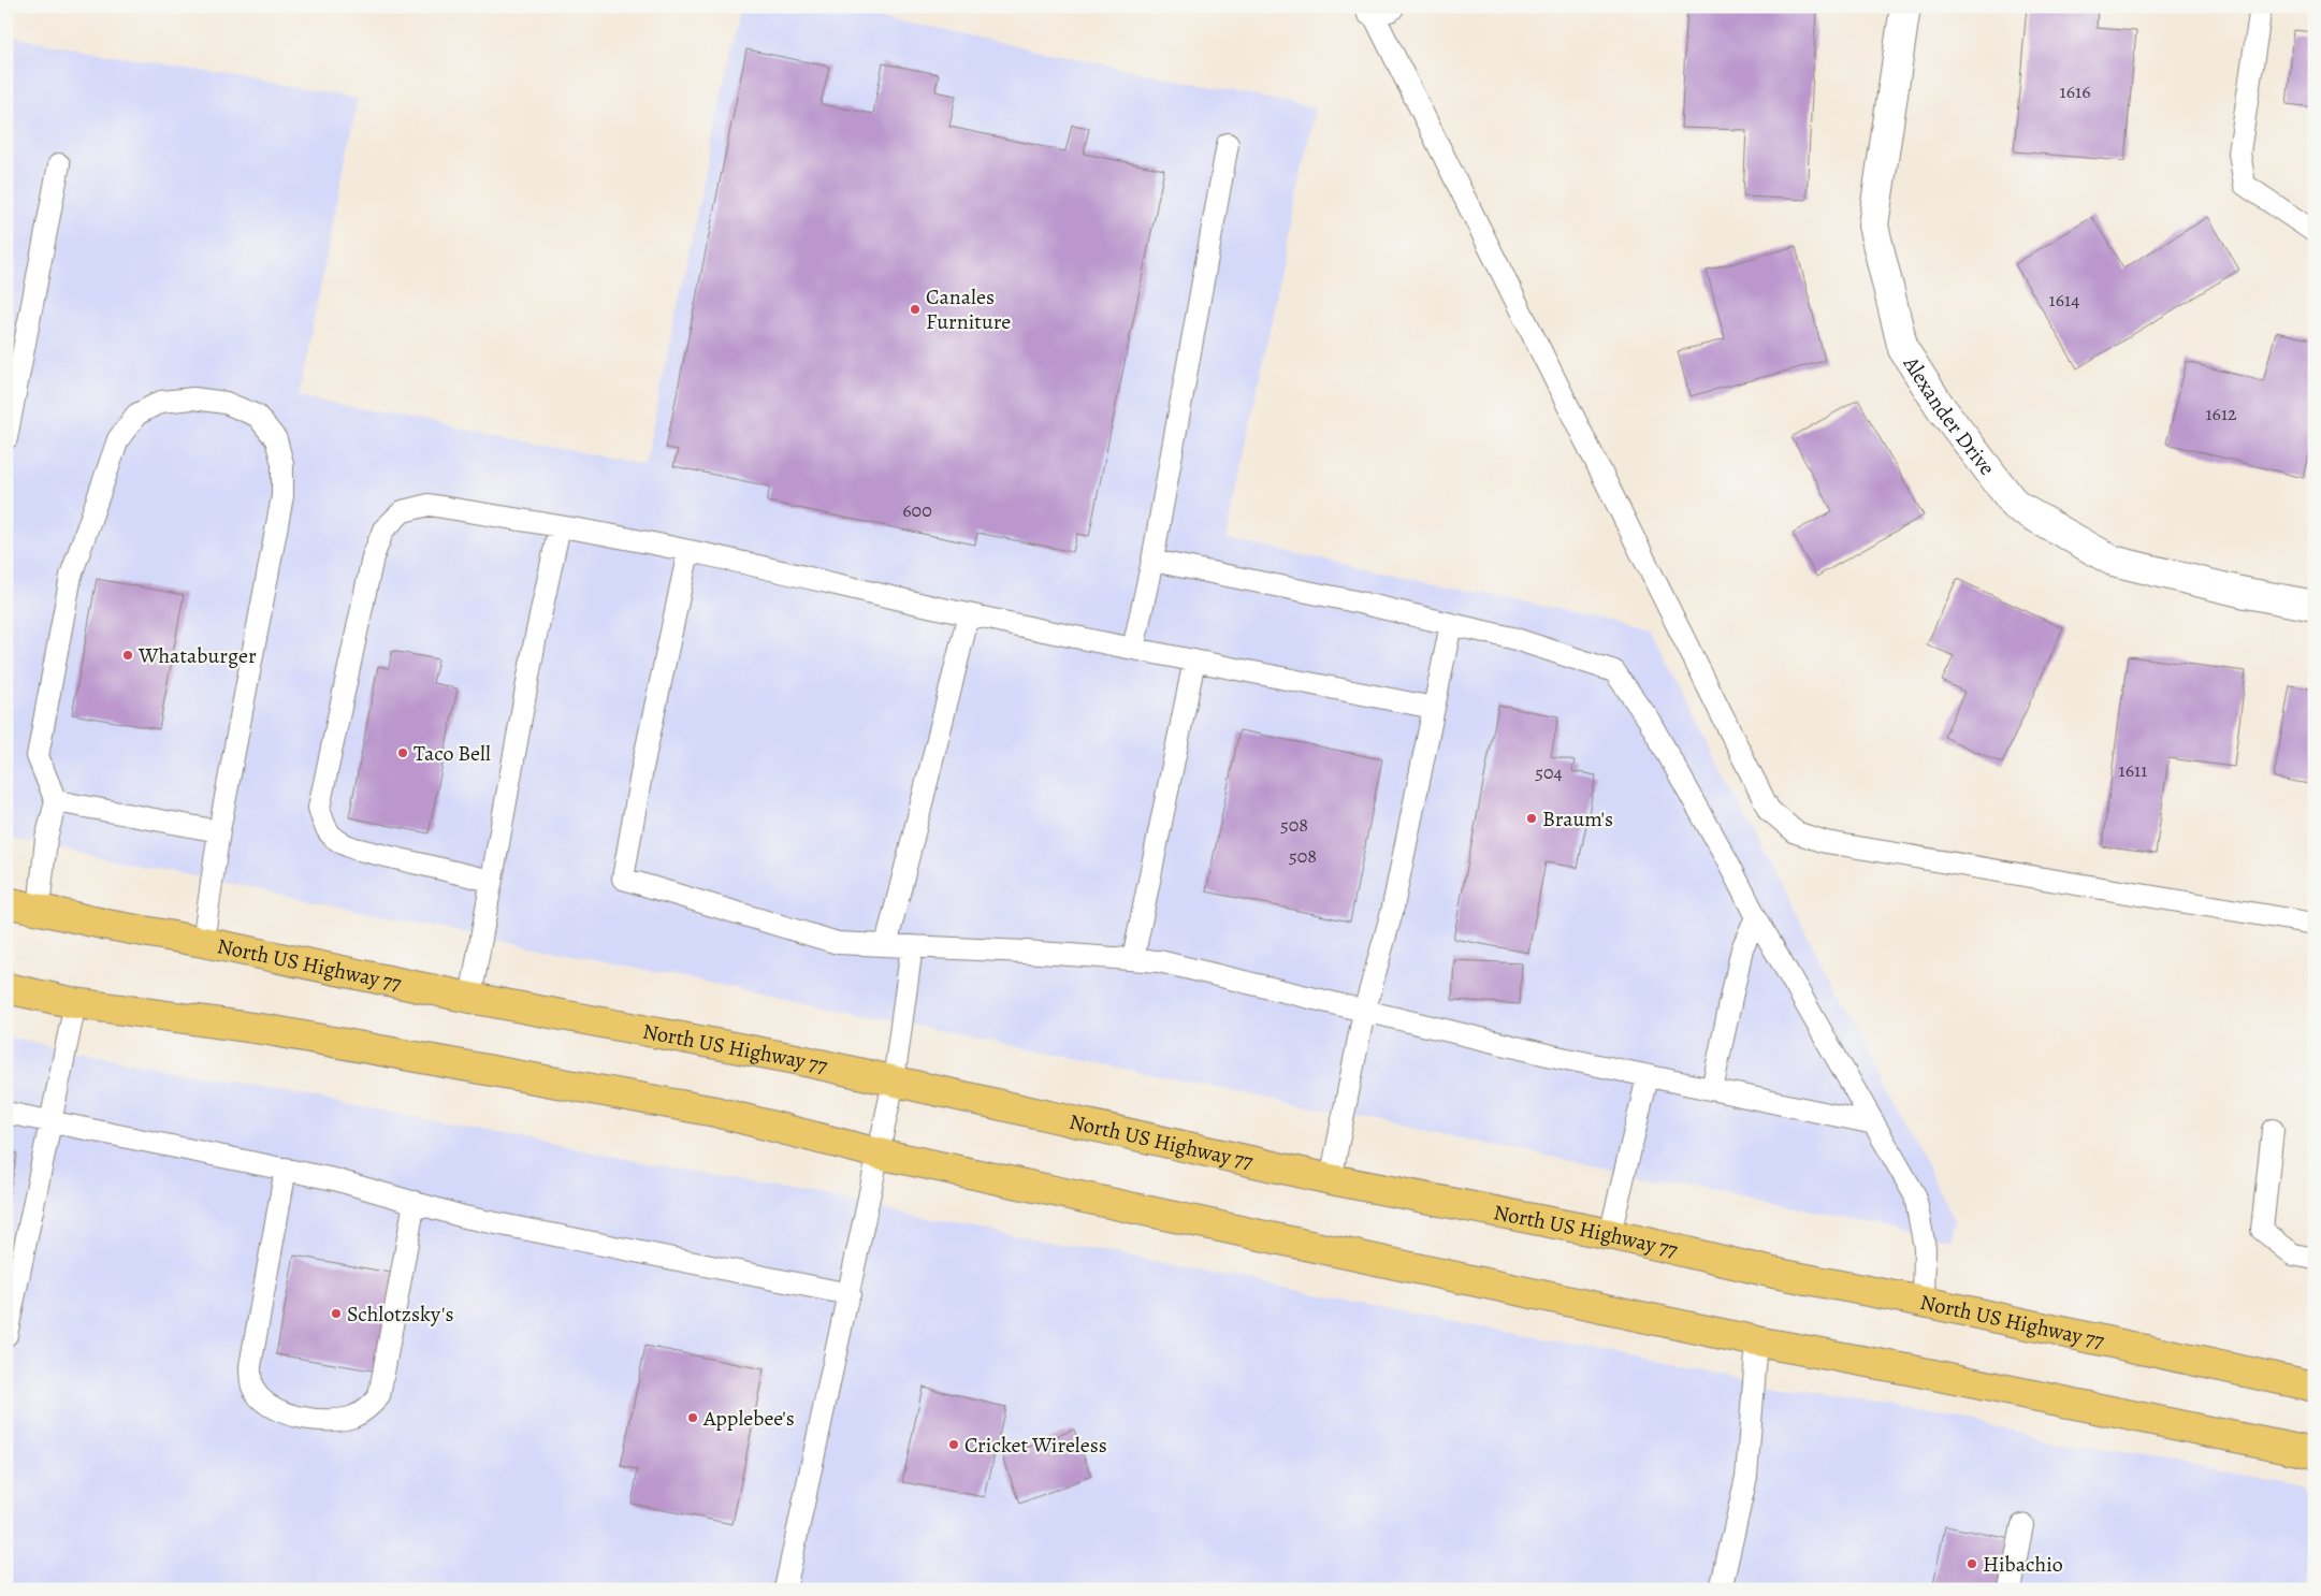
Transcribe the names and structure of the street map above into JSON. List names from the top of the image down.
{
  "streets": {
    "main road": ["North US Highway 77"],
    "street": ["Alexander Drive"]
  },
  "places": [
    "Canales Furniture",
    "Whataburger",
    "Taco Bell",
    "Braum's",
    "Schlotzsky's",
    "Applebee's",
    "Cricket Wireless",
    "Hibachio"
  ],
  "house_numbers": [
    "1616",
    "1614",
    "1612",
    "600",
    "1611",
    "504",
    "508",
    "508"
  ]
}
